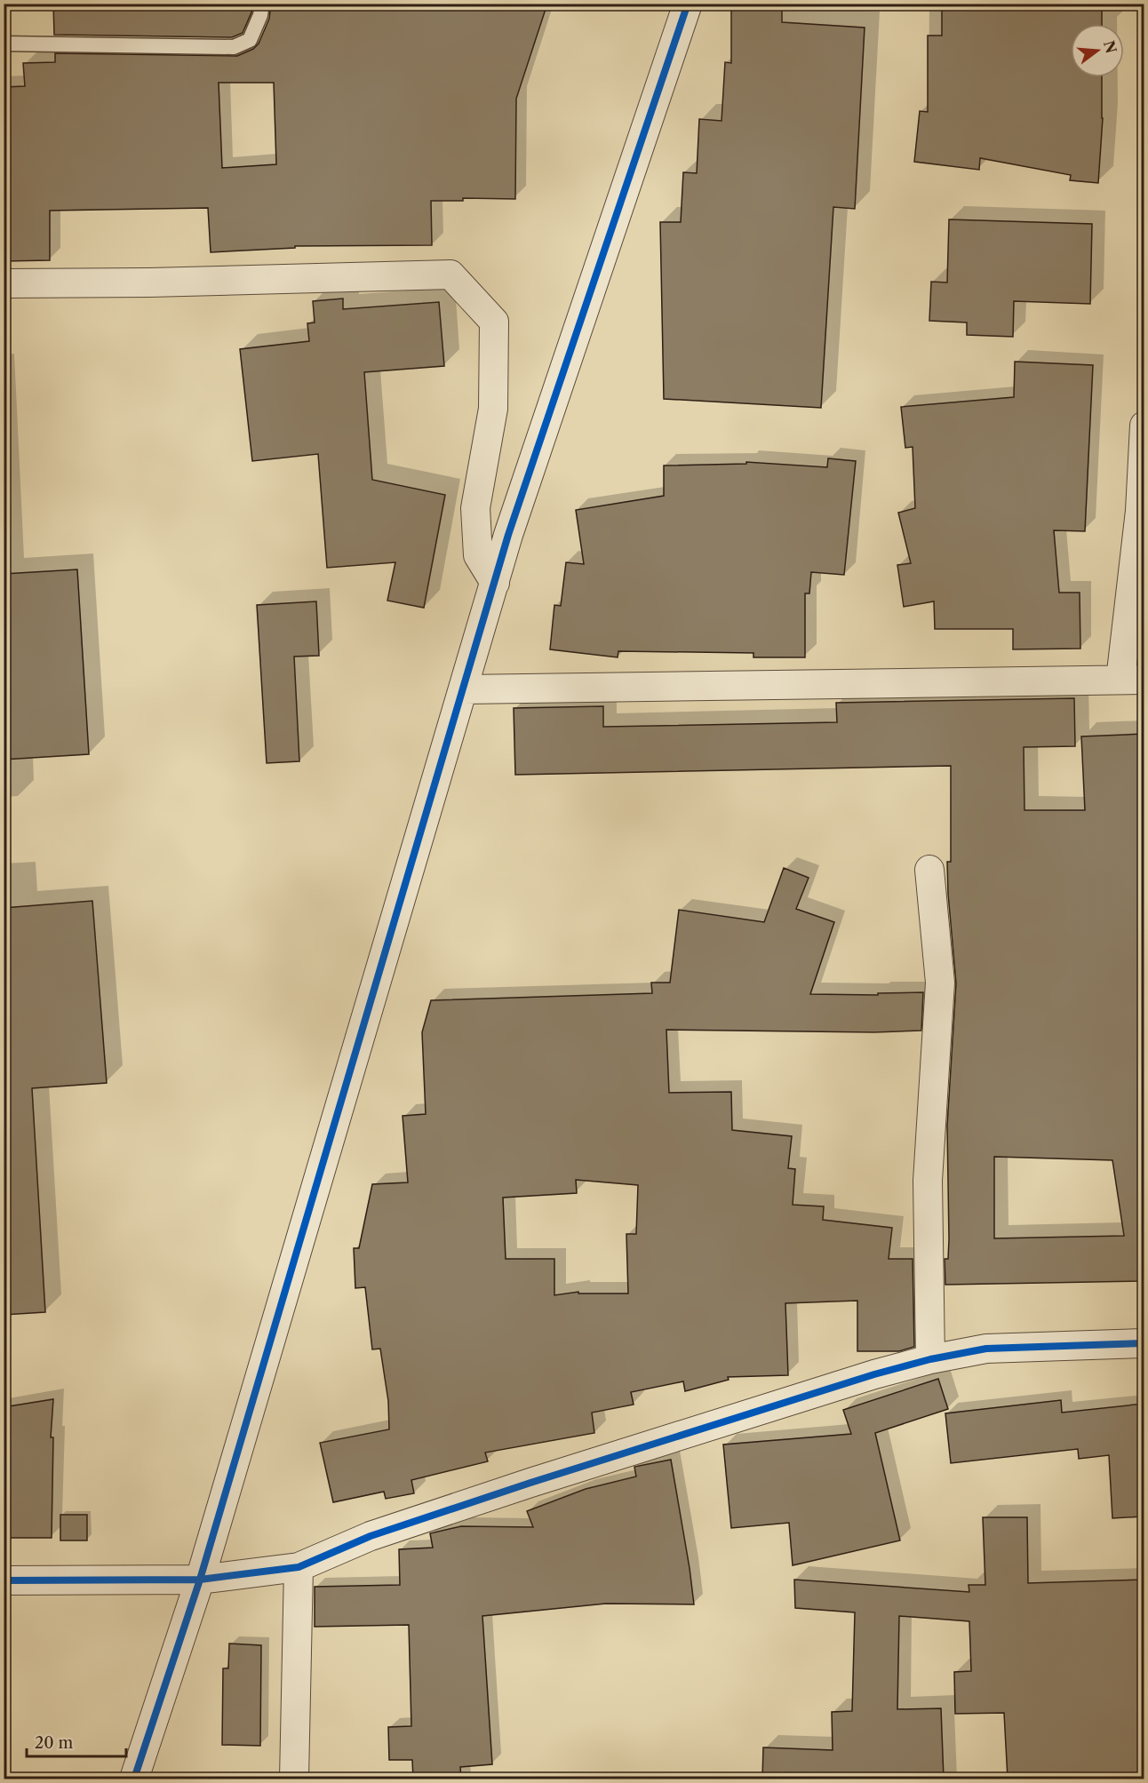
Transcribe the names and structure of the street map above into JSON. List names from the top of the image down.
{
  "scale_bar": "20 m",
  "north": "right"
}
